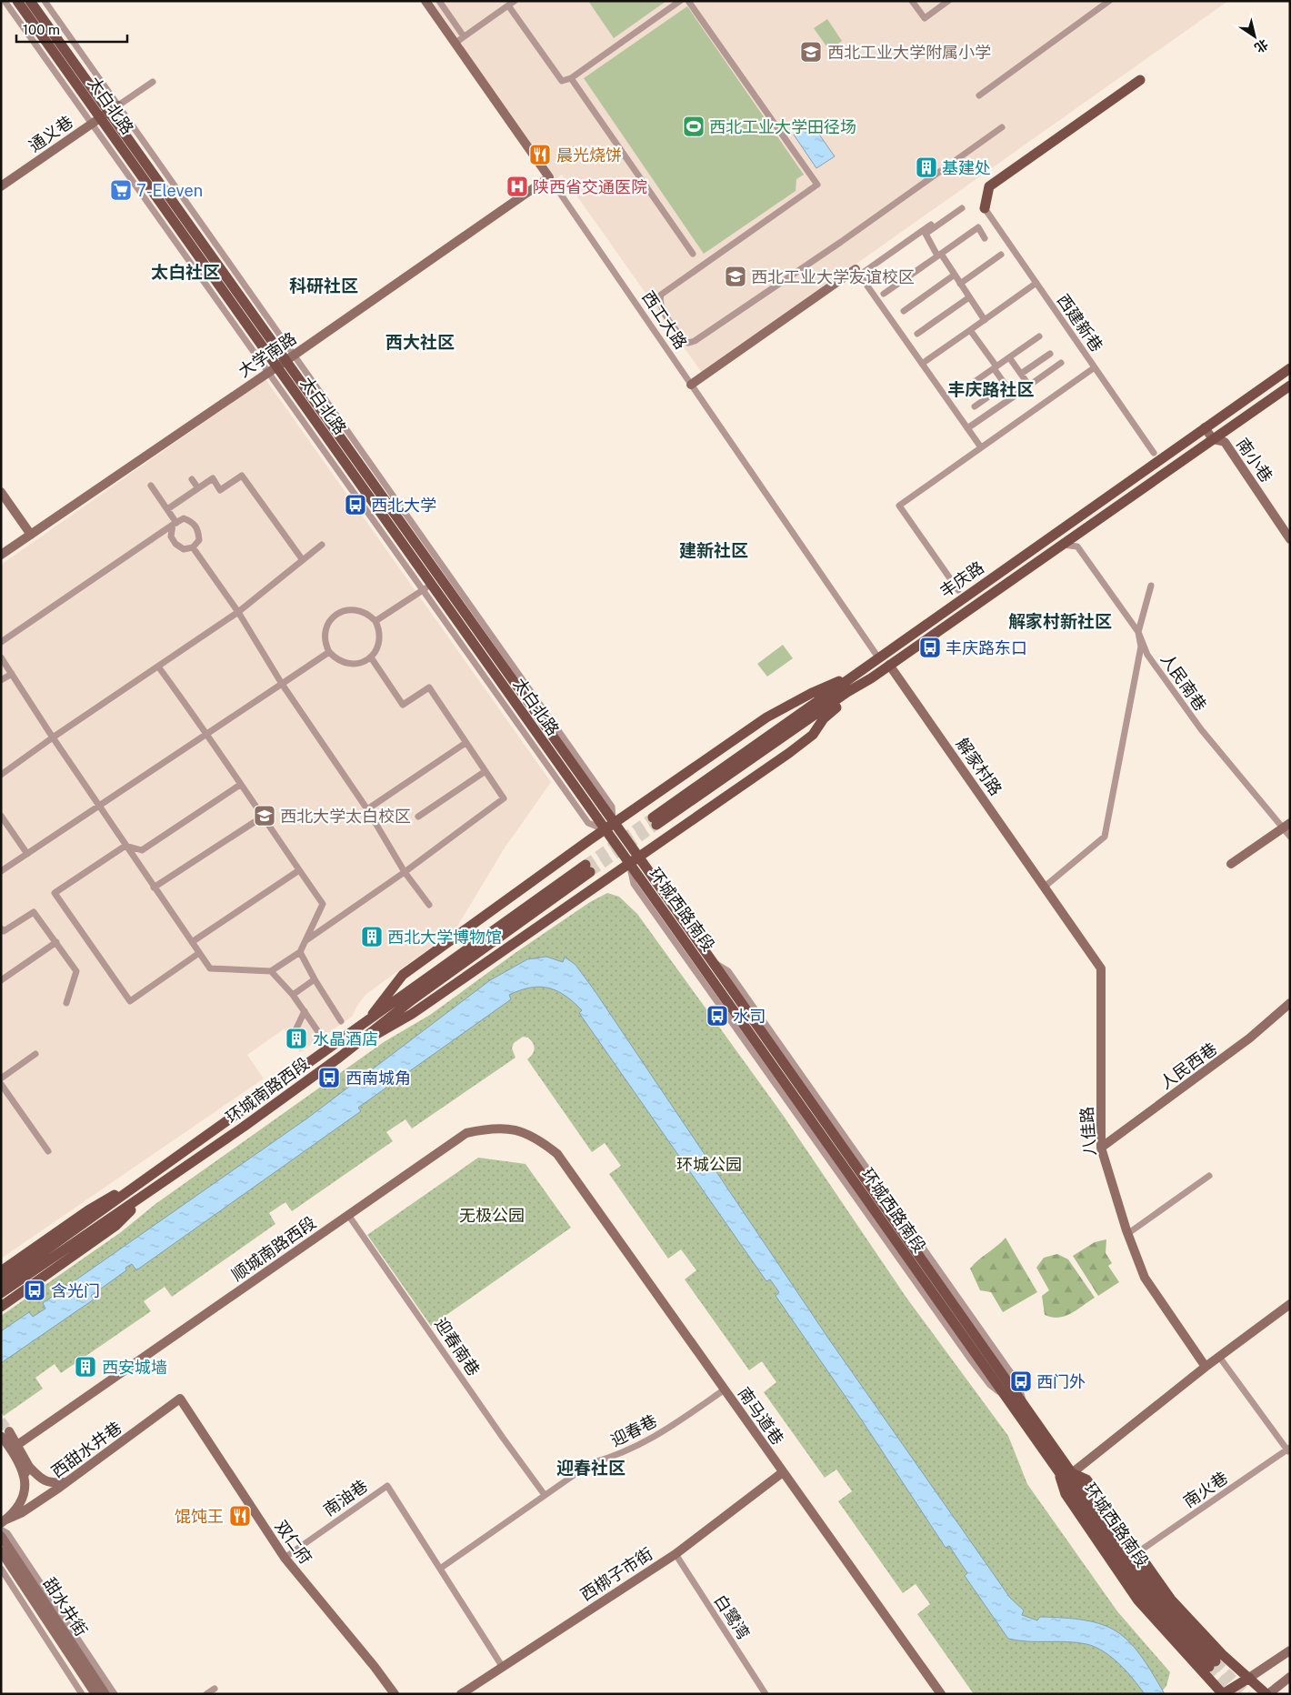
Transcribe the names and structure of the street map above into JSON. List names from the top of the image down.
{
  "streets": {
    "main road": [
      "太白北路",
      "丰庆路",
      "环城西路南段",
      "环城南路西段"
    ],
    "street": [
      "通义巷",
      "西工大路",
      "西建新巷",
      "大学南路",
      "南小巷",
      "人民南巷",
      "解家村路",
      "人民西巷",
      "八佳路",
      "顺城南路西段",
      "迎春南巷",
      "南马道巷",
      "迎春巷",
      "西甜水井巷",
      "南火巷",
      "南油巷",
      "双仁府",
      "西梆子市街",
      "甜水井街",
      "白鹭湾"
    ]
  },
  "crossings": [
    ["太白北路", "通义巷"],
    ["太白北路", "大学南路"],
    ["太白北路", "环城西路南段"],
    ["西工大路", "大学南路"],
    ["西工大路", "丰庆路"],
    ["南小巷", "丰庆路"],
    ["丰庆路", "人民南巷"],
    ["丰庆路", "解家村路"],
    ["解家村路", "八佳路"],
    ["人民西巷", "八佳路"],
    ["顺城南路西段", "迎春南巷"],
    ["顺城南路西段", "南马道巷"],
    ["迎春南巷", "迎春巷"],
    ["南马道巷", "迎春巷"],
    ["南马道巷", "西梆子市街"],
    ["迎春巷", "南油巷"],
    ["西甜水井巷", "双仁府"],
    ["南油巷", "双仁府"],
    ["西梆子市街", "白鹭湾"]
  ],
  "districts": [
    "太白社区",
    "科研社区",
    "西大社区",
    "丰庆路社区",
    "建新社区",
    "解家村新社区",
    "迎春社区"
  ],
  "parks": ["环城公园", "无极公园"],
  "places": {
    "school or university": ["西北工业大学附属小学", "西北工业大学友谊校区", "西北大学太白校区"],
    "sports": ["西北工业大学田径场"],
    "restaurant": ["晨光烧饼", "馄饨王"],
    "building": [
      "基建处",
      "西北大学博物馆",
      "水晶酒店",
      "西安城墙"
    ],
    "hospital": ["陕西省交通医院"],
    "supermarket": ["7-Eleven"],
    "bus stop": [
      "西北大学",
      "丰庆路东口",
      "水司",
      "西南城角",
      "含光门",
      "西门外"
    ]
  },
  "scale_bar": "100 m",
  "north": "bottom right"
}
